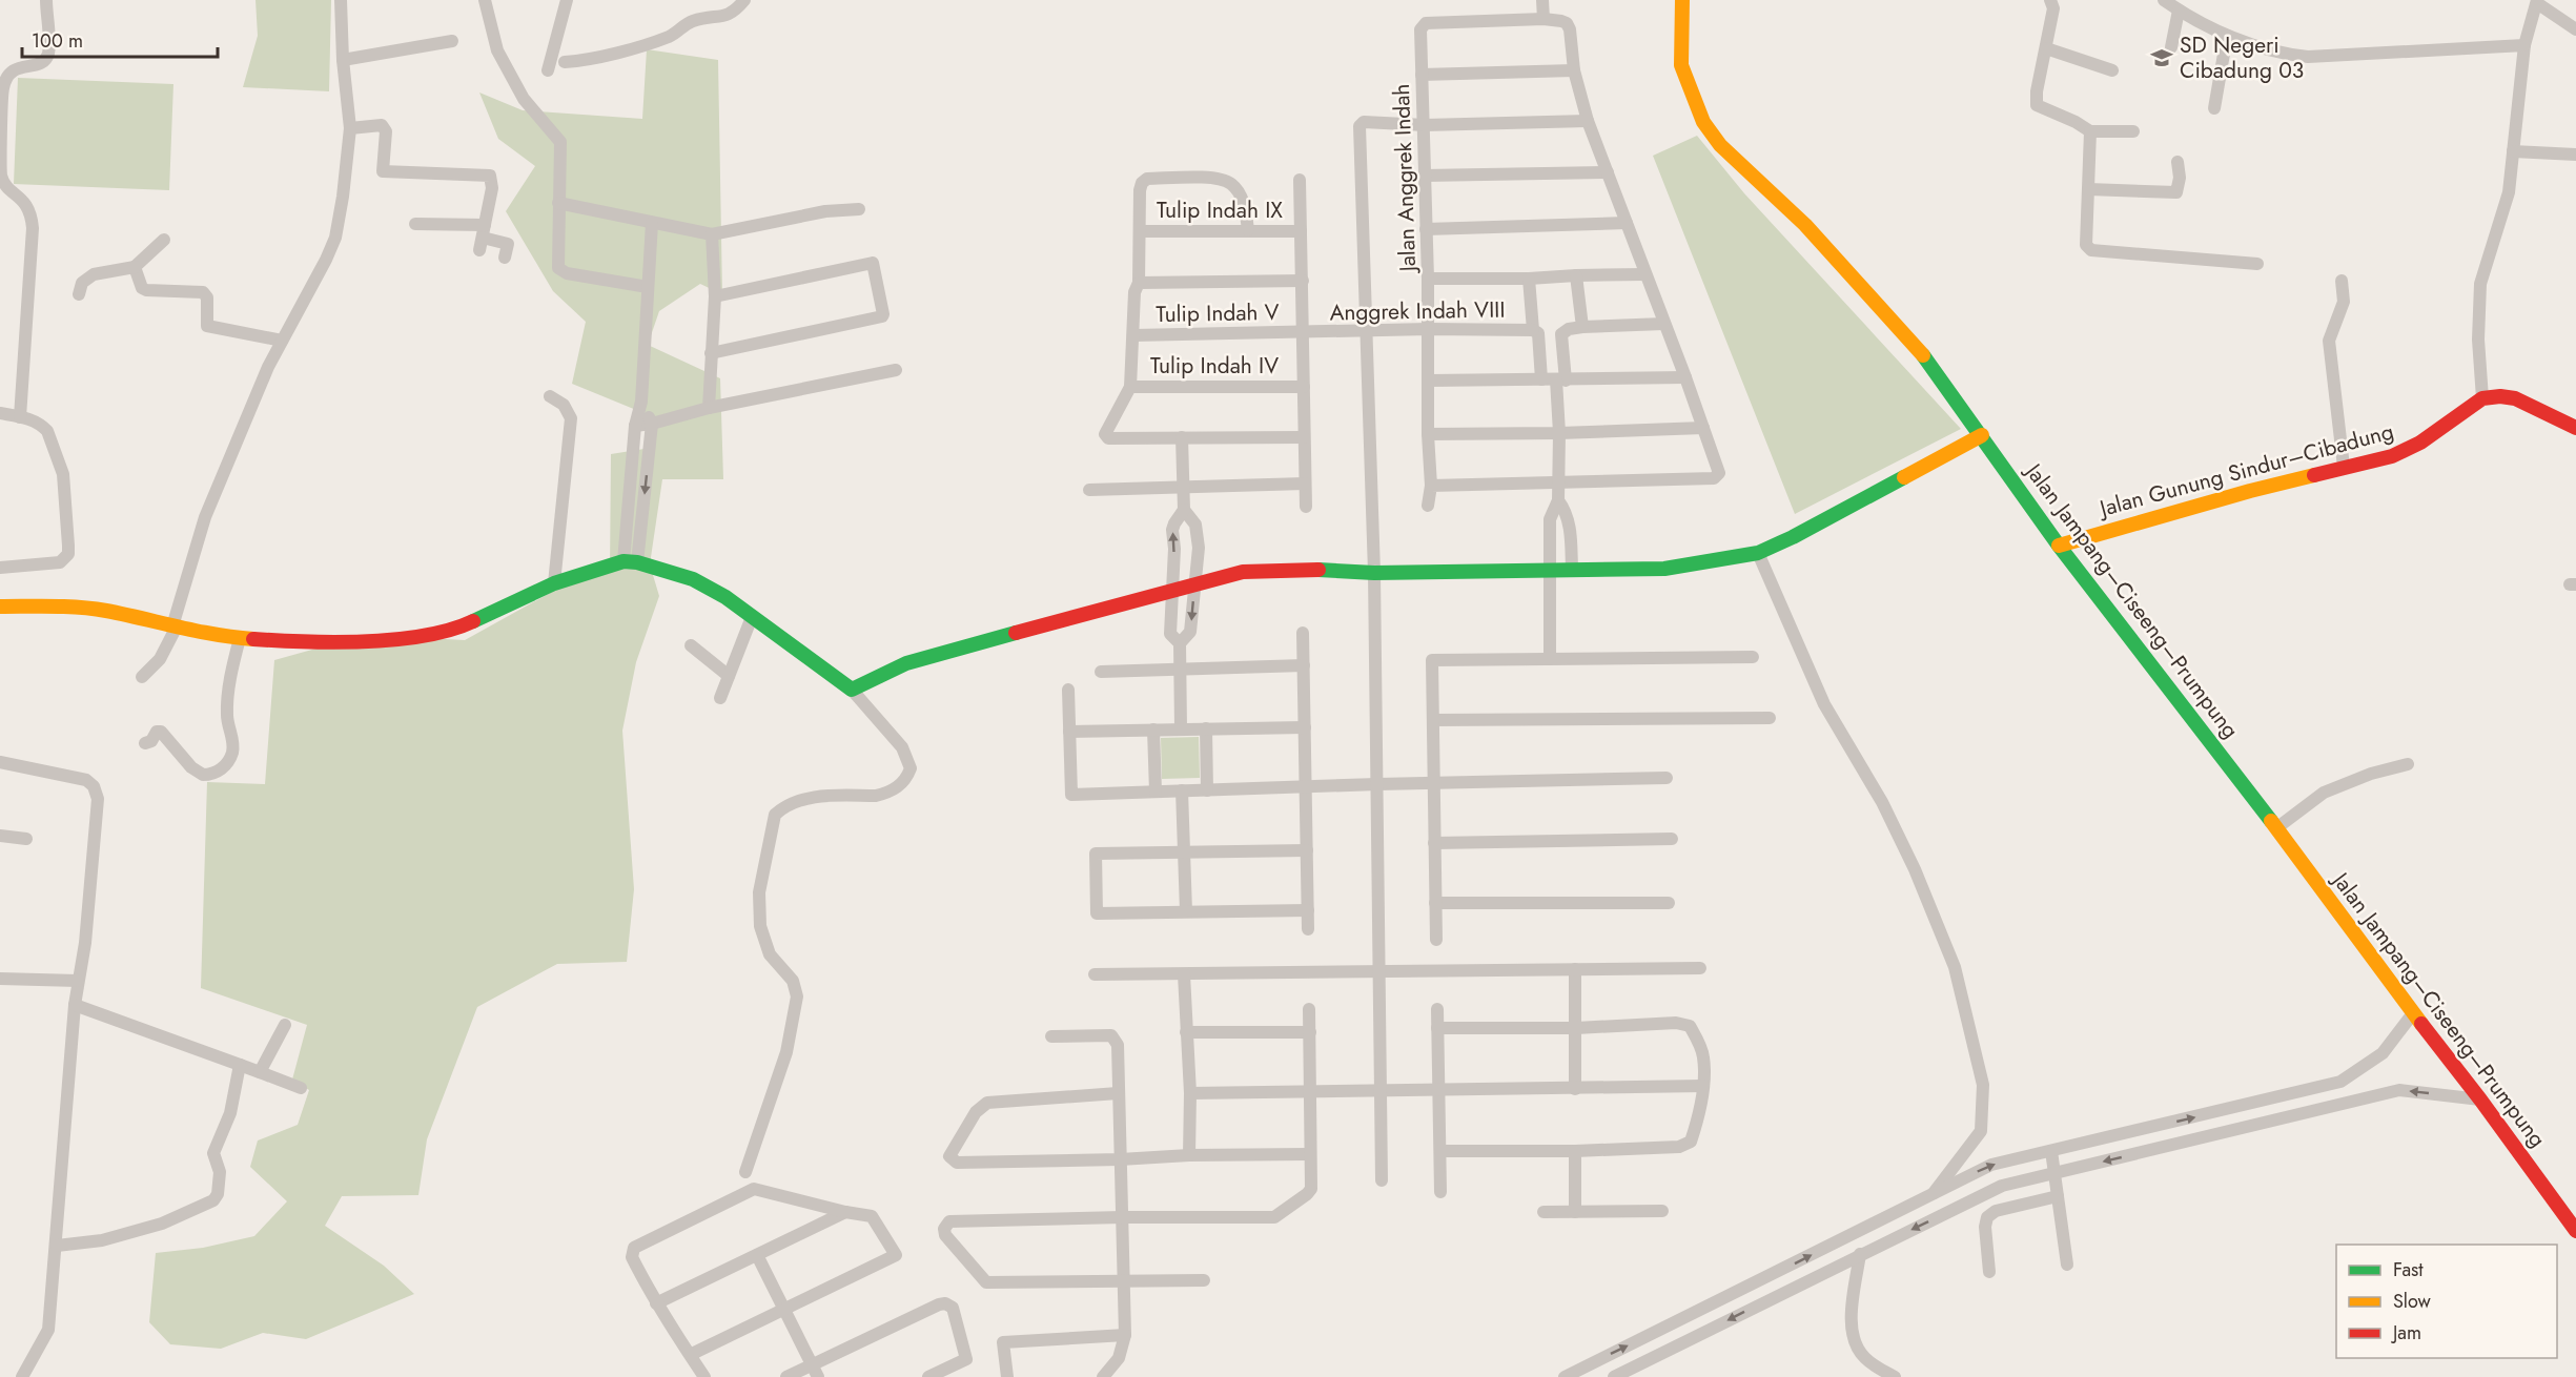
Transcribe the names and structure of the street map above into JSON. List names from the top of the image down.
{
  "streets": {
    "street": [
      "Jalan Anggrek Indah",
      "Tulip Indah IX",
      "Anggrek Indah VIII",
      "Tulip Indah V",
      "Tulip Indah IV",
      "Jalan Gunung Sindur–Cibadung",
      "Jalan Jampang–Ciseeng–Prumpung"
    ]
  },
  "crossings": [
    ["Jalan Anggrek Indah", "Anggrek Indah VIII"],
    ["Anggrek Indah VIII", "Tulip Indah V"],
    ["Jalan Gunung Sindur–Cibadung", "Jalan Jampang–Ciseeng–Prumpung"]
  ],
  "places": {
    "school or university": ["SD Negeri Cibadung 03"]
  },
  "legend": ["Fast", "Slow", "Jam"],
  "scale_bar": "100 m"
}
